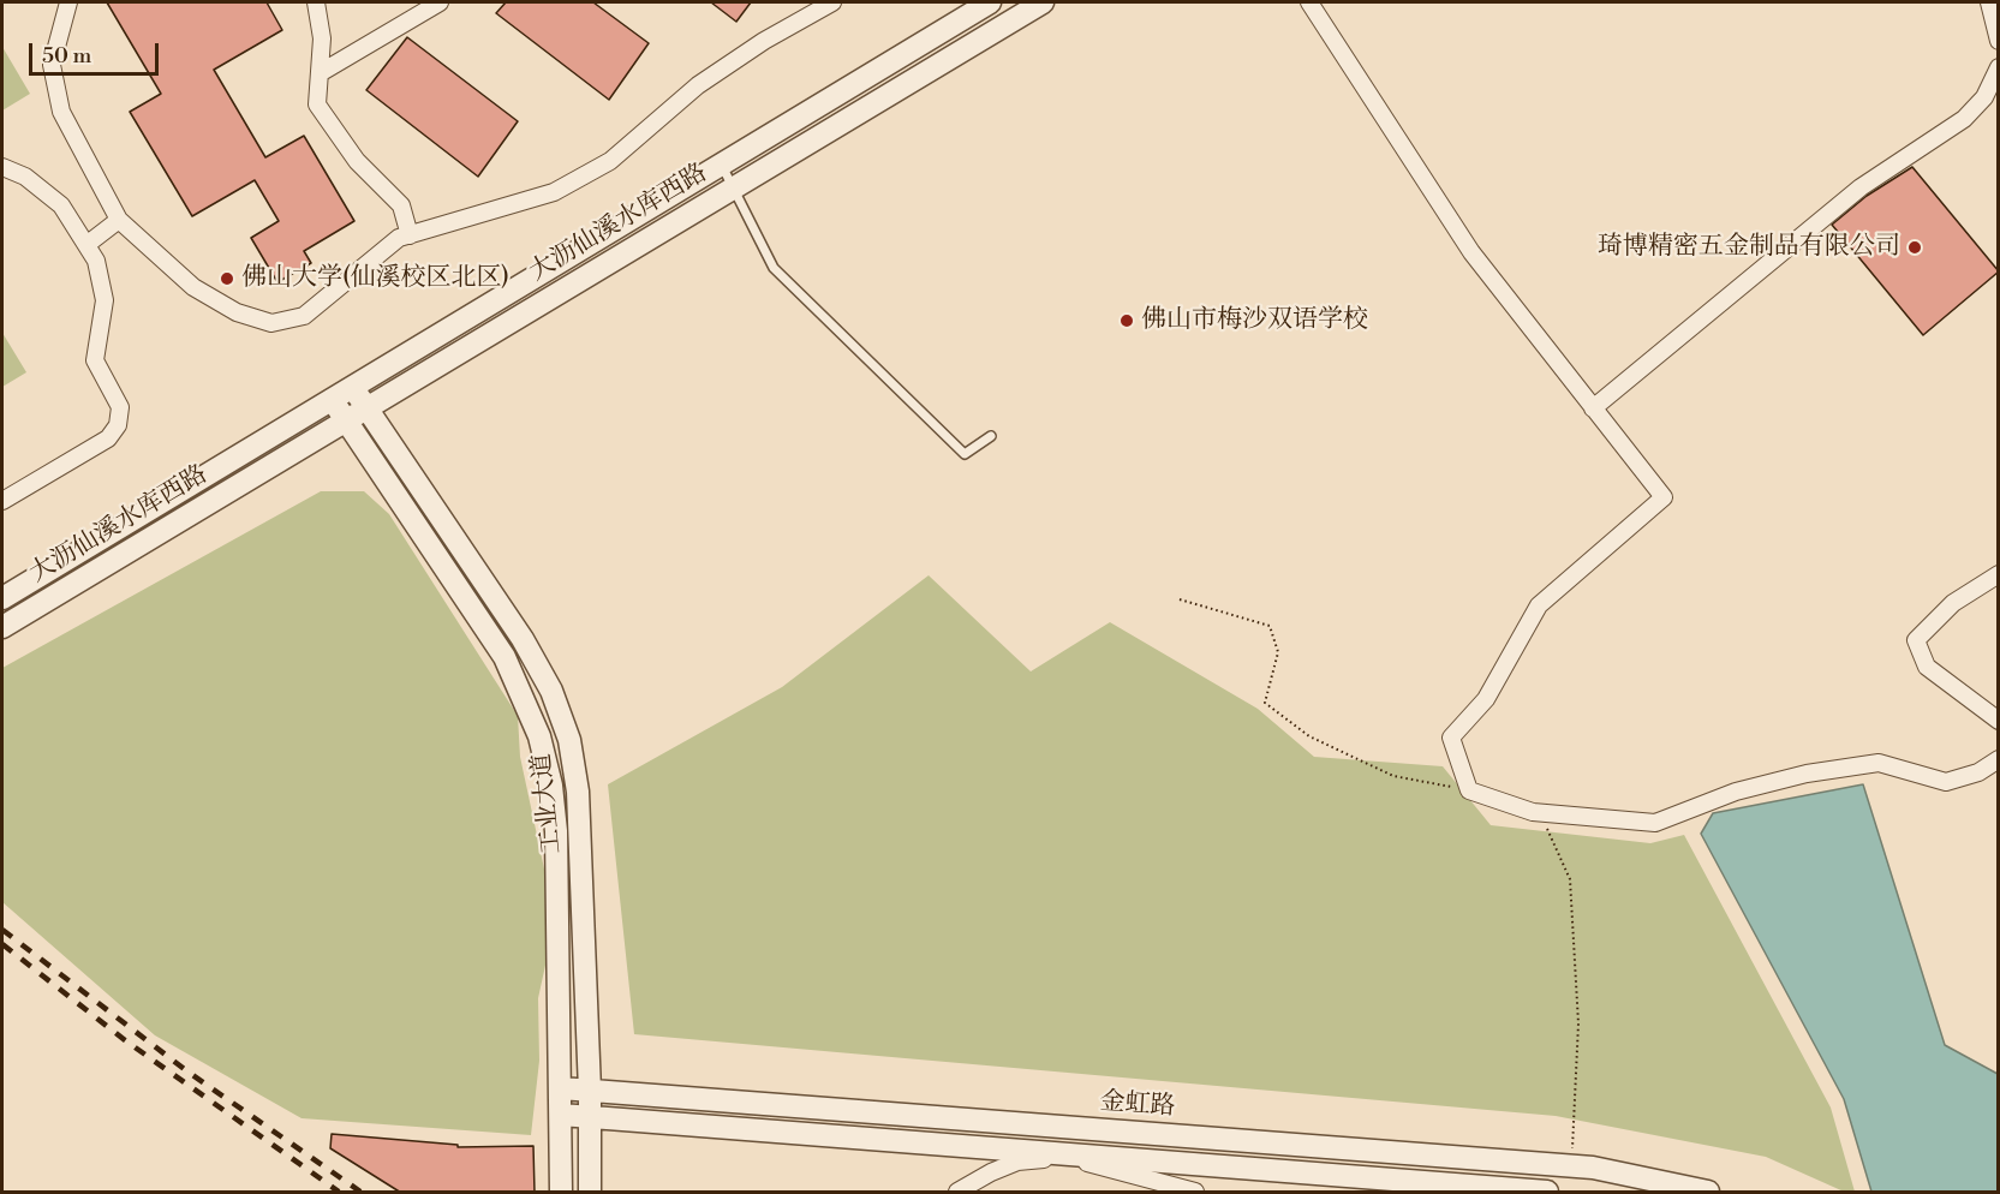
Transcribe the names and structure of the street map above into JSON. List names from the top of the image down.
{
  "streets": {
    "street": ["大沥仙溪水库西路", "工业大道", "金虹路"]
  },
  "crossings": [
    ["大沥仙溪水库西路", "工业大道"],
    ["工业大道", "金虹路"]
  ],
  "places": ["琦博精密五金制品有限公司", "佛山大学(仙溪校区北区)", "佛山市梅沙双语学校"],
  "scale_bar": "50 m"
}
